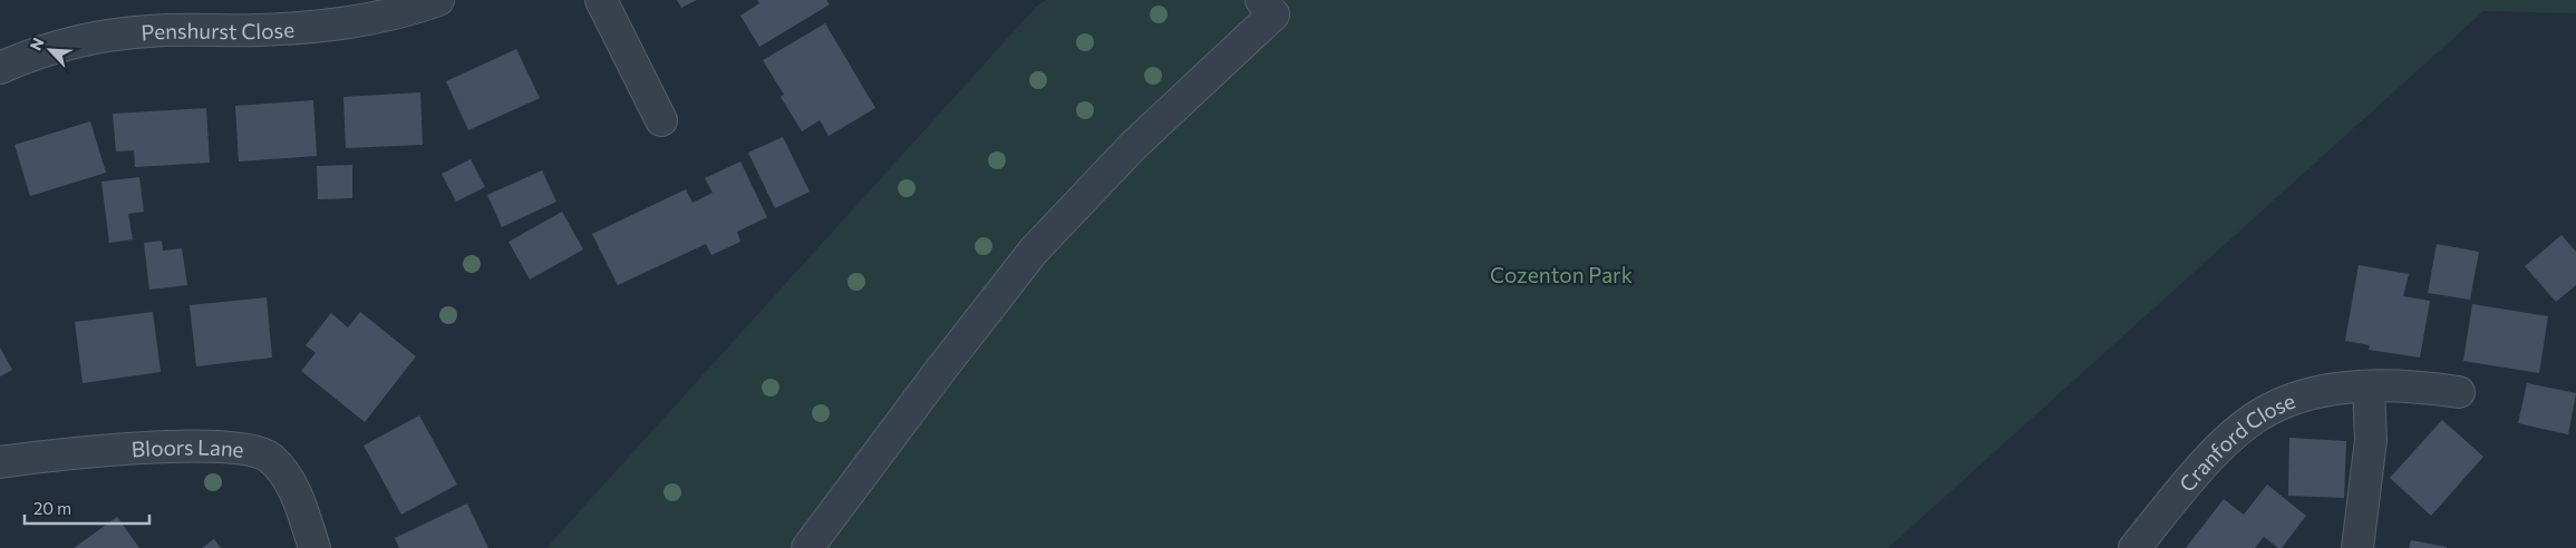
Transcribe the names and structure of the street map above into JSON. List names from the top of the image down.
{
  "streets": {
    "street": ["Penshurst Close", "Cranford Close", "Bloors Lane"]
  },
  "parks": ["Cozenton Park"],
  "scale_bar": "20 m",
  "north": "top left"
}
